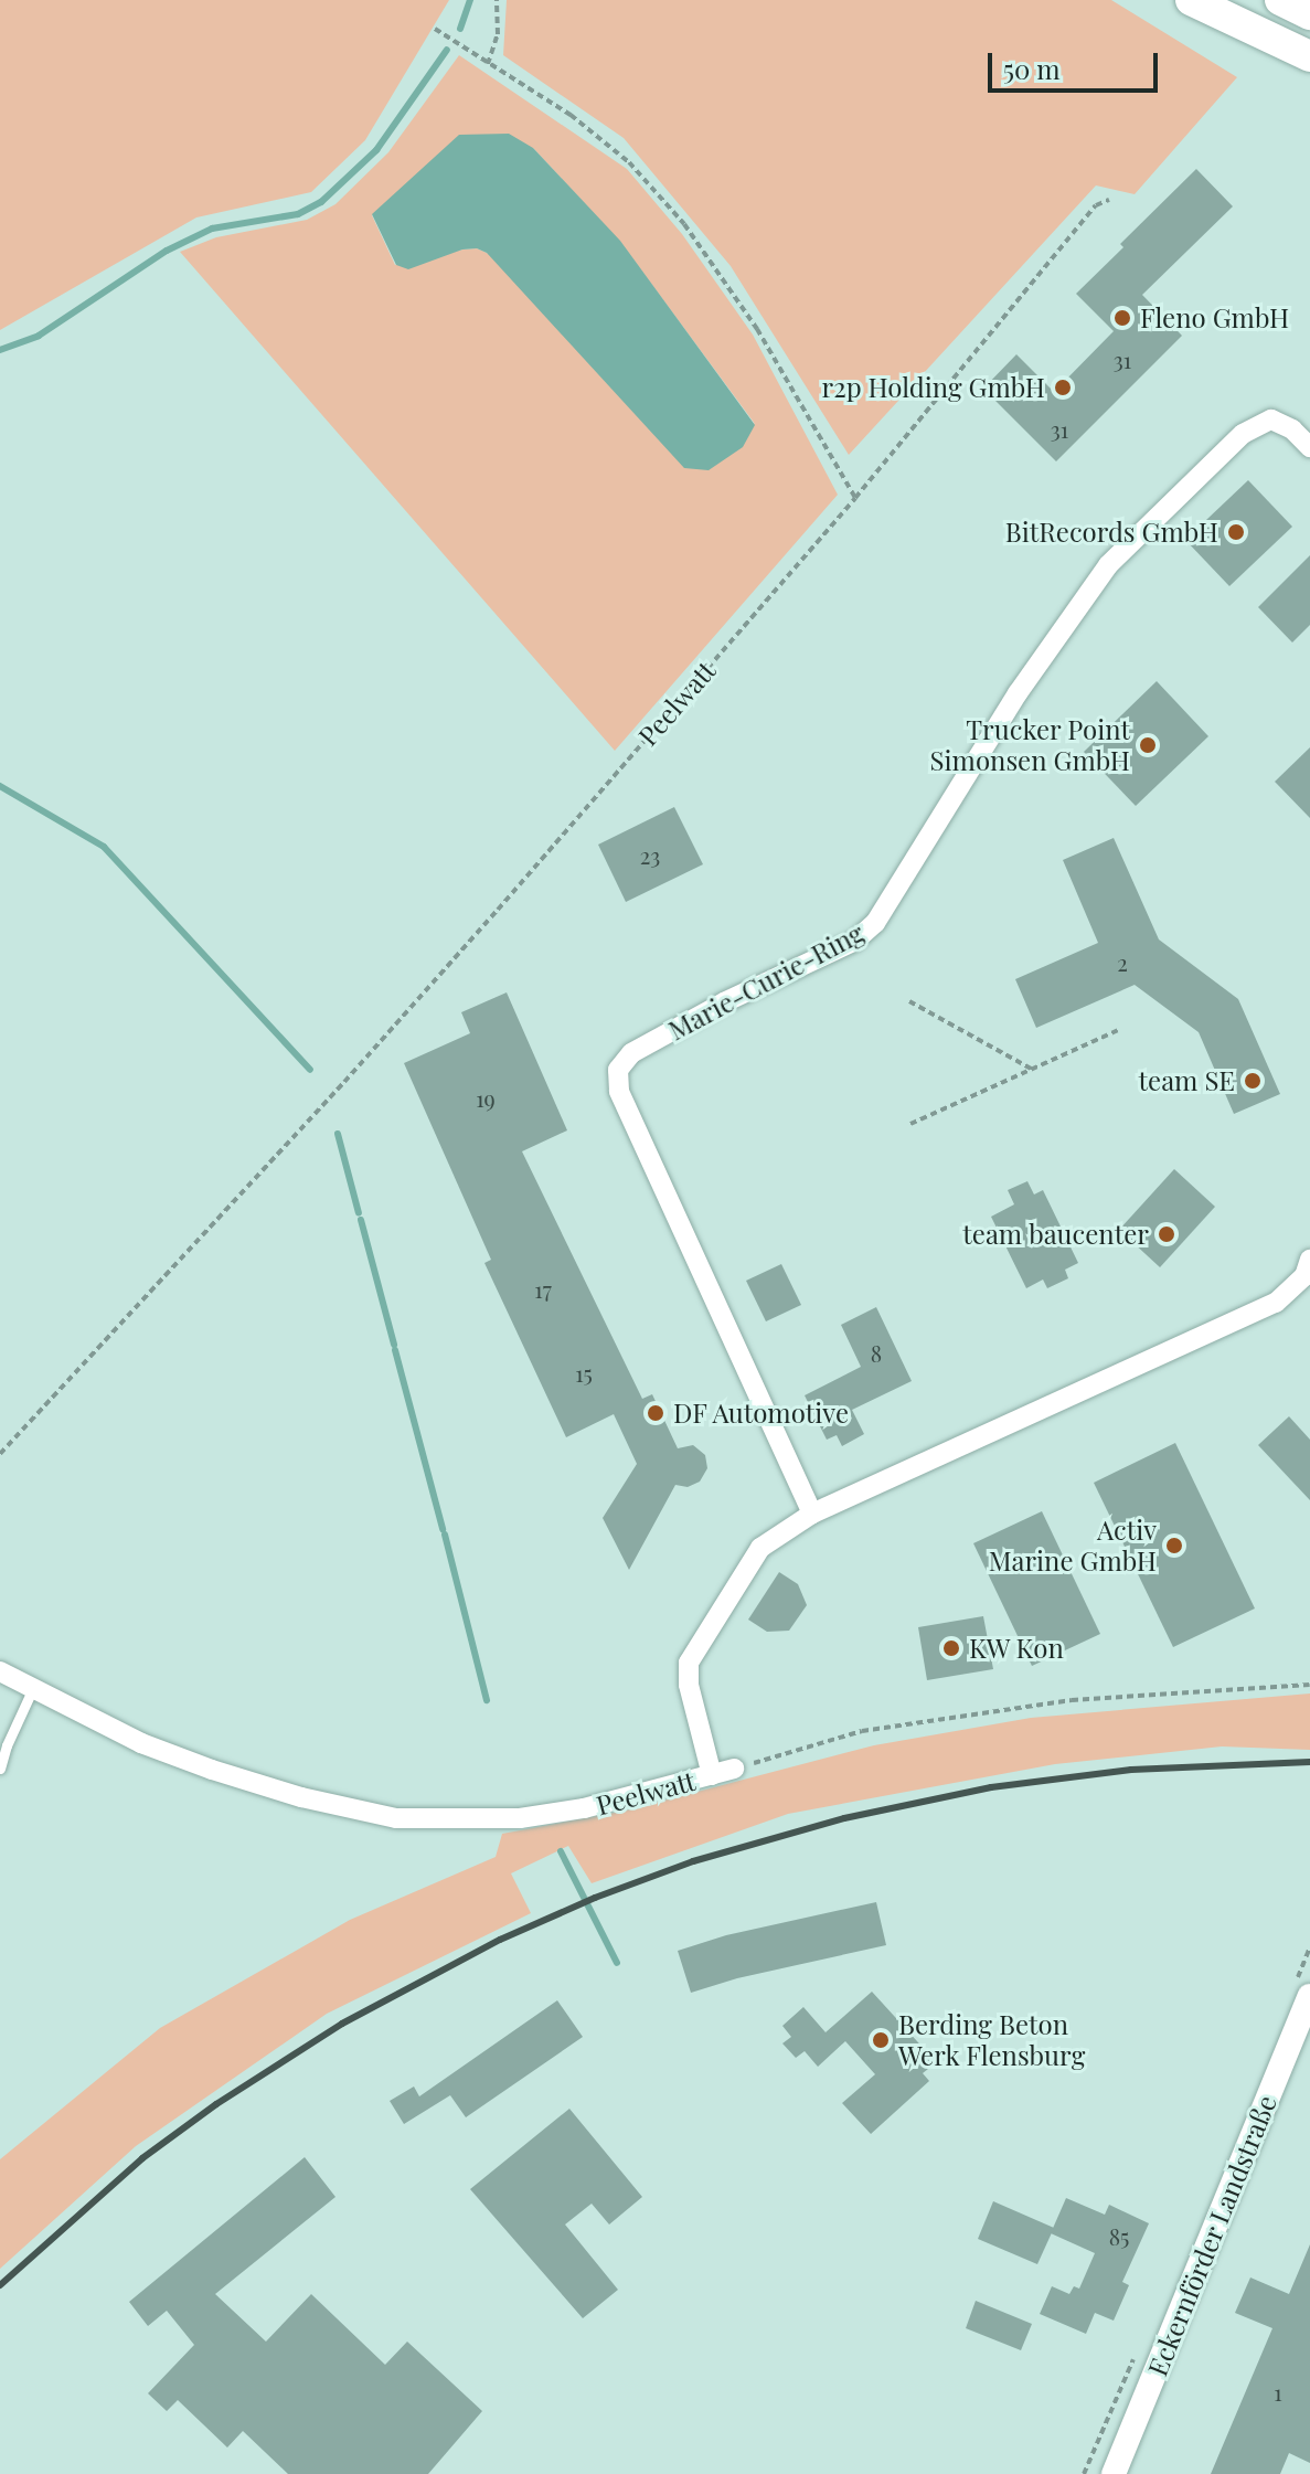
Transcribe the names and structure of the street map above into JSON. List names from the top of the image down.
{
  "streets": {
    "street": ["Peelwatt", "Marie-Curie-Ring", "Eckernförder Landstraße"]
  },
  "places": [
    "Fleno GmbH",
    "r2p Holding GmbH",
    "BitRecords GmbH",
    "Trucker Point Simonsen GmbH",
    "team SE",
    "team baucenter",
    "DF Automotive",
    "Activ Marine GmbH",
    "KW Kon",
    "Berding Beton Werk Flensburg"
  ],
  "house_numbers": [
    "31",
    "31",
    "23",
    "2",
    "19",
    "17",
    "8",
    "15",
    "85",
    "1"
  ],
  "scale_bar": "50 m"
}
